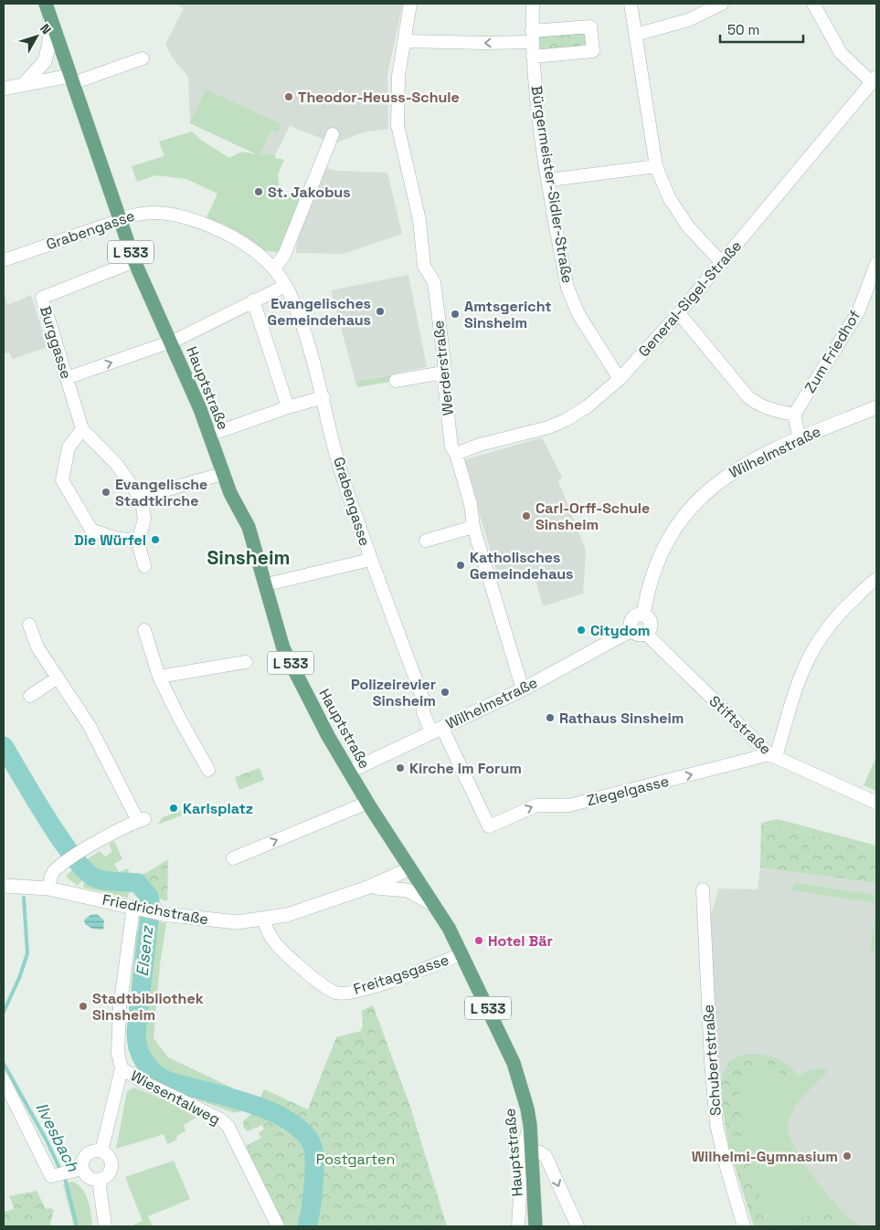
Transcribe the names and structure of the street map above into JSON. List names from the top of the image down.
{
  "streets": {
    "main road": [
      "L 533",
      "Hauptstraße",
      "Wilhelmstraße",
      "Friedrichstraße"
    ],
    "street": [
      "Bürgermeister-Sidler-Straße",
      "Grabengasse",
      "General-Sigel-Straße",
      "Burggasse",
      "Zum Friedhof",
      "Werderstraße",
      "Stiftstraße",
      "Ziegelgasse",
      "Freitagsgasse",
      "Schubertstraße",
      "Wiesentalweg"
    ]
  },
  "crossings": [
    ["Bürgermeister-Sidler-Straße", "General-Sigel-Straße"],
    ["Grabengasse", "Hauptstraße"],
    ["Grabengasse", "Wilhelmstraße"],
    ["Grabengasse", "Ziegelgasse"],
    ["General-Sigel-Straße", "Werderstraße"],
    ["Burggasse", "Hauptstraße"],
    ["Werderstraße", "Wilhelmstraße"],
    ["Hauptstraße", "Wilhelmstraße"],
    ["Hauptstraße", "Friedrichstraße"],
    ["Hauptstraße", "Freitagsgasse"],
    ["Wilhelmstraße", "Stiftstraße"],
    ["Stiftstraße", "Ziegelgasse"],
    ["Friedrichstraße", "Freitagsgasse"]
  ],
  "one_way": ["Ziegelgasse"],
  "districts": ["Sinsheim"],
  "water": ["Elsenz", "Ilvesbach"],
  "parks": ["Postgarten"],
  "places": [
    "Theodor-Heuss-Schule",
    "St. Jakobus",
    "Evangelisches Gemeindehaus",
    "Amtsgericht Sinsheim",
    "Evangelische Stadtkirche",
    "Carl-Orff-Schule Sinsheim",
    "Die Würfel",
    "Katholisches Gemeindehaus",
    "Citydom",
    "Polizeirevier Sinsheim",
    "Rathaus Sinsheim",
    "Kirche im Forum",
    "Karlsplatz",
    "Hotel Bär",
    "Stadtbibliothek Sinsheim",
    "Wilhelmi-Gymnasium"
  ],
  "scale_bar": "50 m",
  "north": "top right"
}
